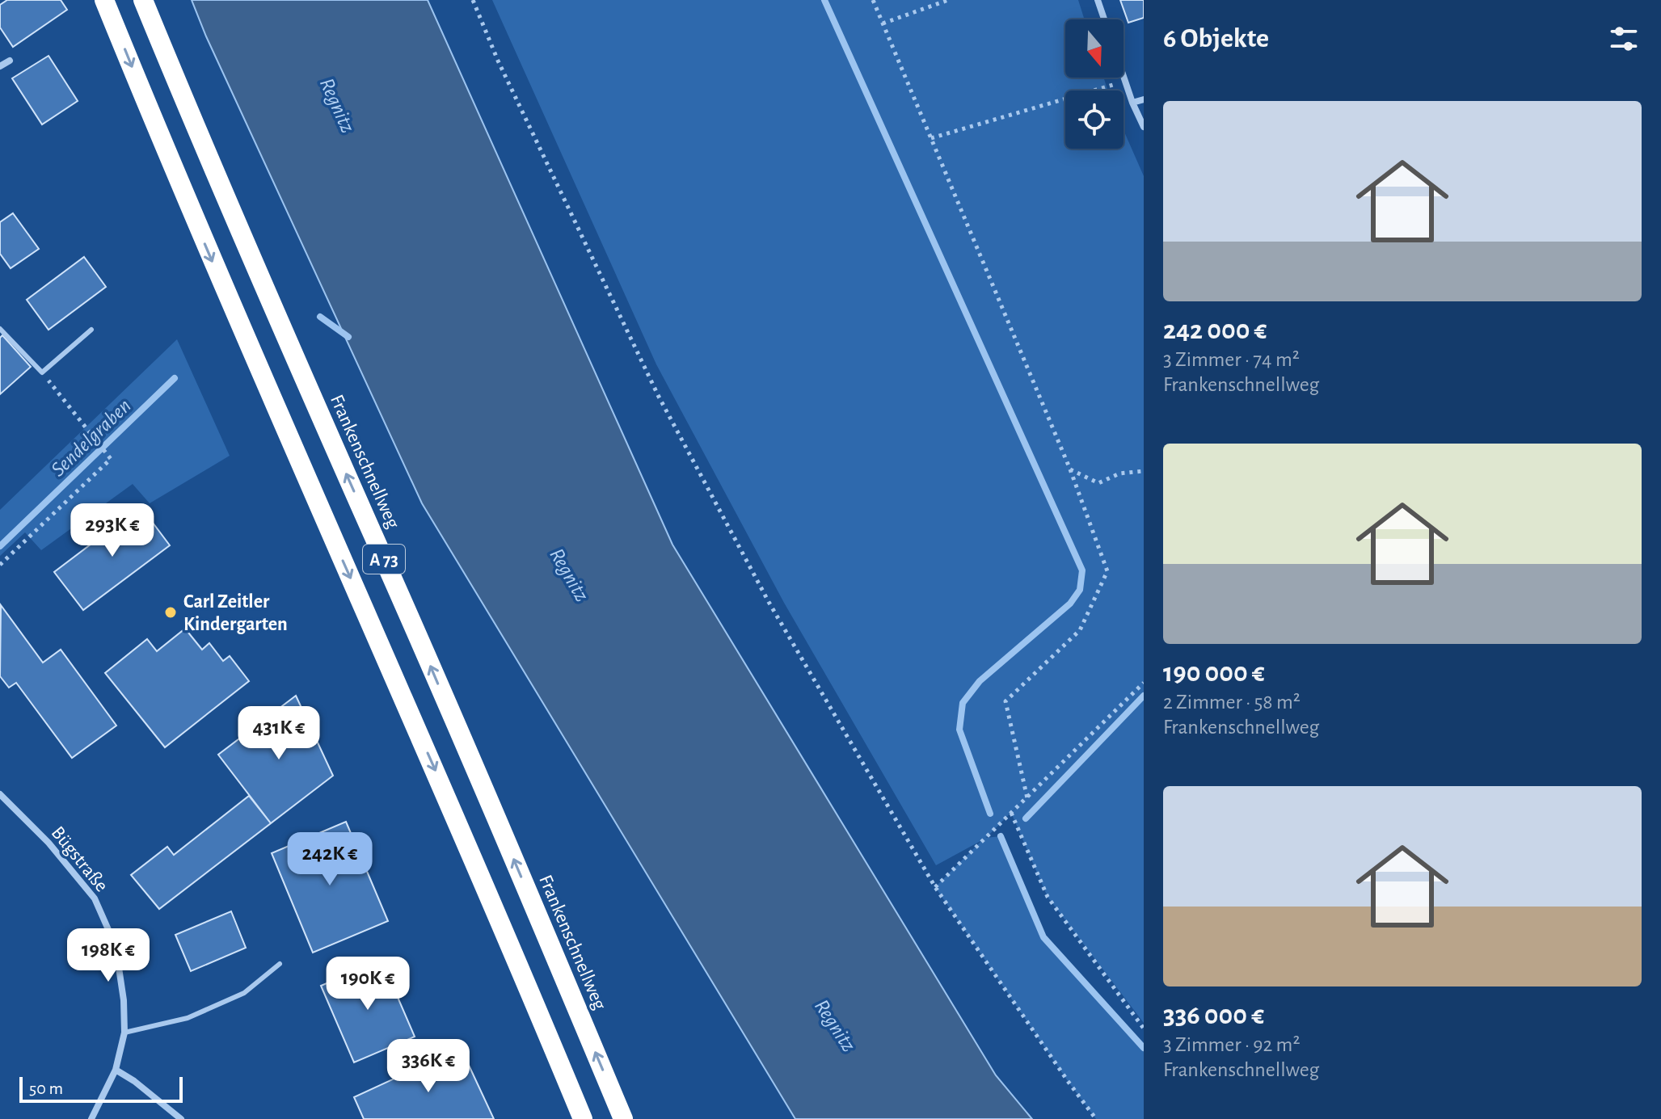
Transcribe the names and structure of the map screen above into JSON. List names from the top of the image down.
{
  "streets": {
    "highway": ["Frankenschnellweg", "A 73"],
    "street": ["Bügstraße"]
  },
  "water": ["Regnitz", "Sendelgraben"],
  "places": ["Carl Zeitler Kindergarten"],
  "scale_bar": "50 m",
  "north": "bottom",
  "page": {
    "heading": "6 Objekte",
    "list": [
      {
        "name": "242 000 €",
        "note": "3 Zimmer · 74 m² · Frankenschnellweg"
      },
      {
        "name": "190 000 €",
        "note": "2 Zimmer · 58 m² · Frankenschnellweg"
      },
      {
        "name": "336 000 €",
        "note": "3 Zimmer · 92 m² · Frankenschnellweg"
      }
    ],
    "price": [
      "293K €",
      "431K €",
      "242K €",
      "198K €",
      "190K €",
      "336K €"
    ],
    "scale": "50 m"
  }
}
